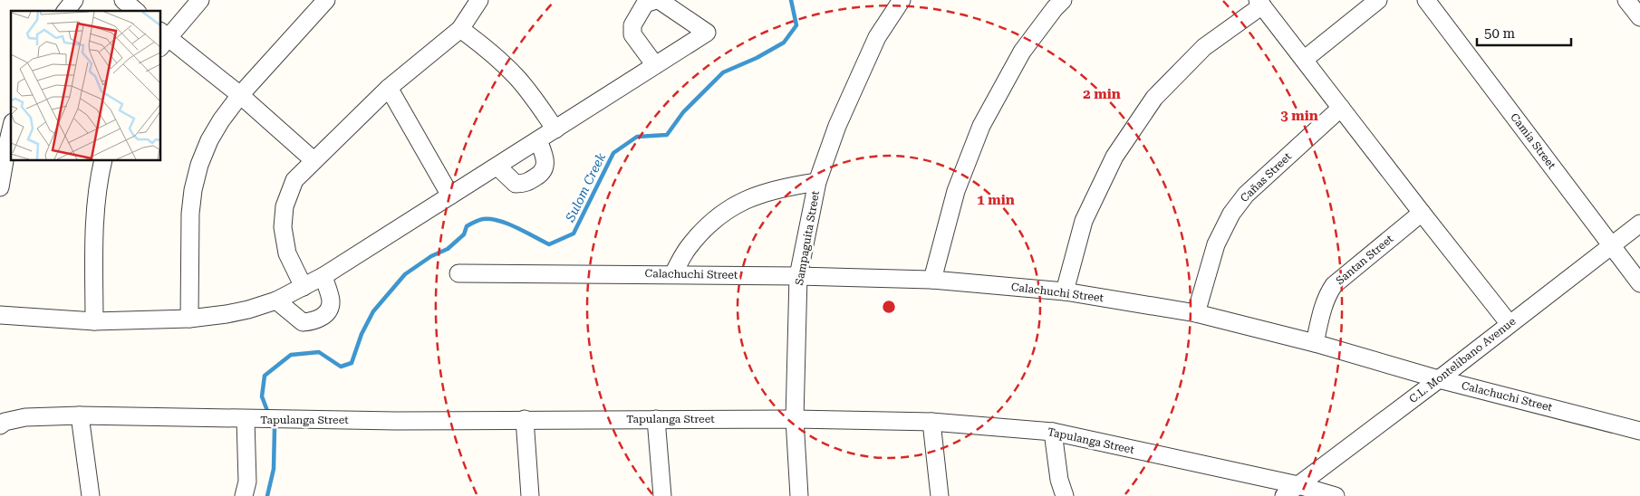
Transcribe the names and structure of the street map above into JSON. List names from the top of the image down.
{
  "streets": {
    "street": [
      "Camia Street",
      "Cañas Street",
      "Sampaguita Street",
      "Santan Street",
      "Calachuchi Street",
      "C.L. Montelibano Avenue",
      "Tapulanga Street"
    ]
  },
  "crossings": [
    ["Camia Street", "C.L. Montelibano Avenue"],
    ["Cañas Street", "Calachuchi Street"],
    ["Sampaguita Street", "Calachuchi Street"],
    ["Sampaguita Street", "Tapulanga Street"],
    ["Santan Street", "Calachuchi Street"],
    ["Calachuchi Street", "C.L. Montelibano Avenue"],
    ["C.L. Montelibano Avenue", "Tapulanga Street"]
  ],
  "water": ["Sulom Creek"],
  "scale_bar": "50 m",
  "rings": ["2 min", "3 min", "1 min"]
}
